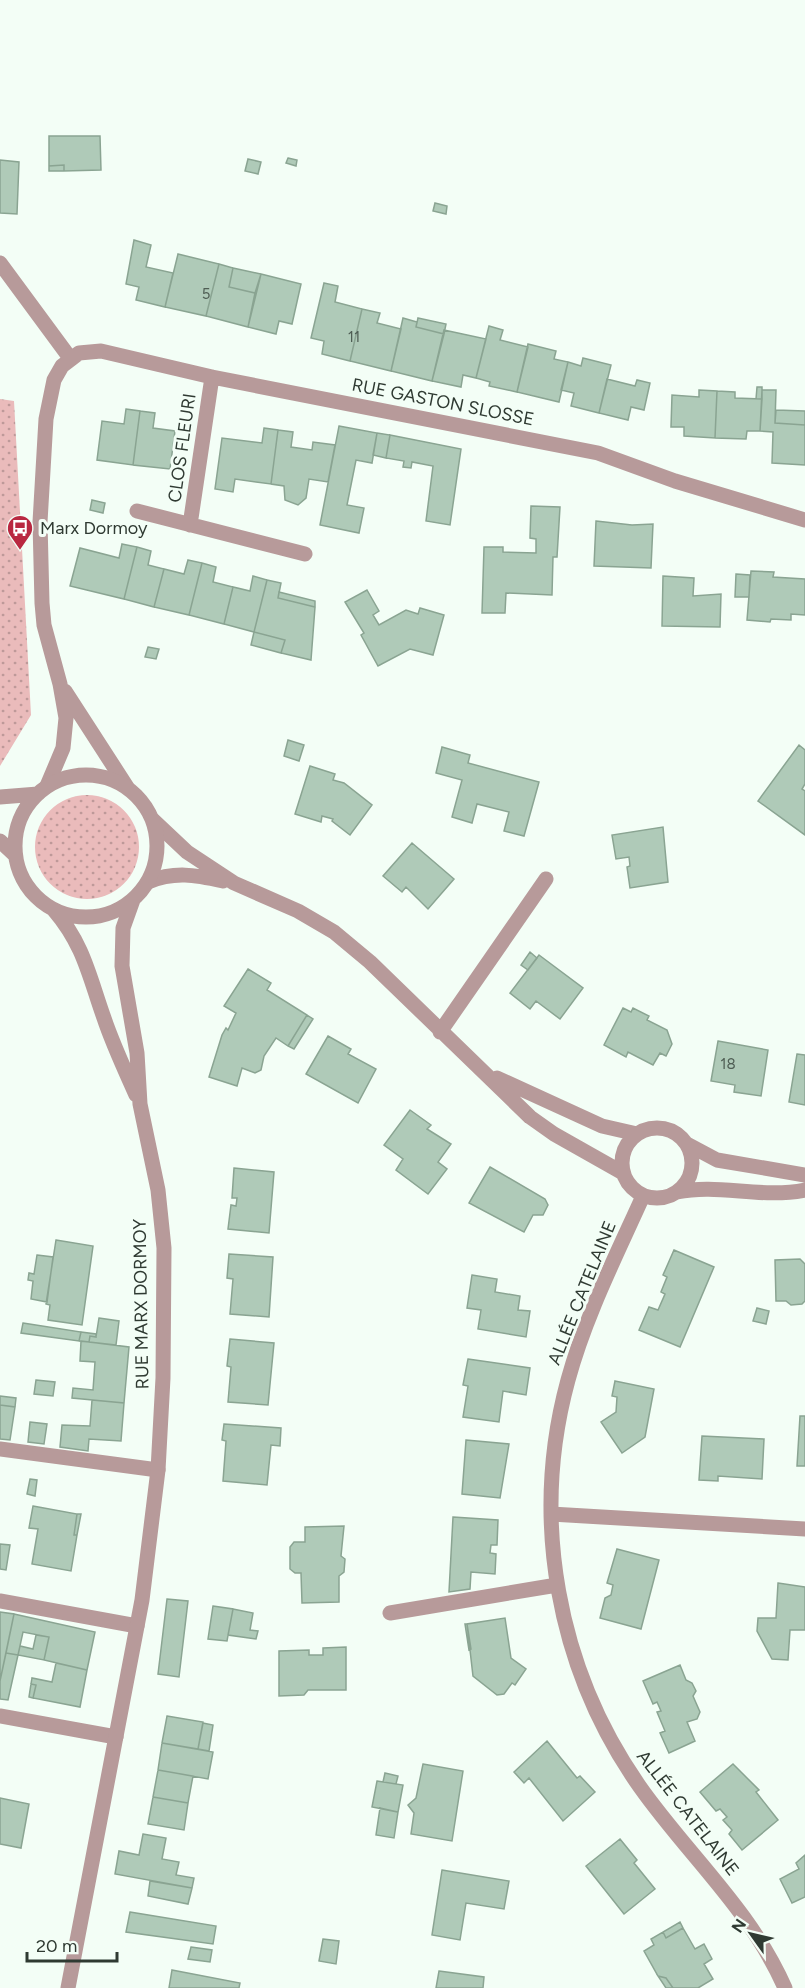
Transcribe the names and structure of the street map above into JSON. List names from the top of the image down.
{
  "streets": {
    "street": [
      "RUE GASTON SLOSSE",
      "CLOS FLEURI",
      "ALLÉE CATELAINE",
      "RUE MARX DORMOY"
    ]
  },
  "crossings": [
    ["RUE GASTON SLOSSE", "CLOS FLEURI"]
  ],
  "places": {
    "bus stop": ["Marx Dormoy"]
  },
  "house_numbers": ["5", "11", "18"],
  "scale_bar": "20 m",
  "north": "top left"
}
